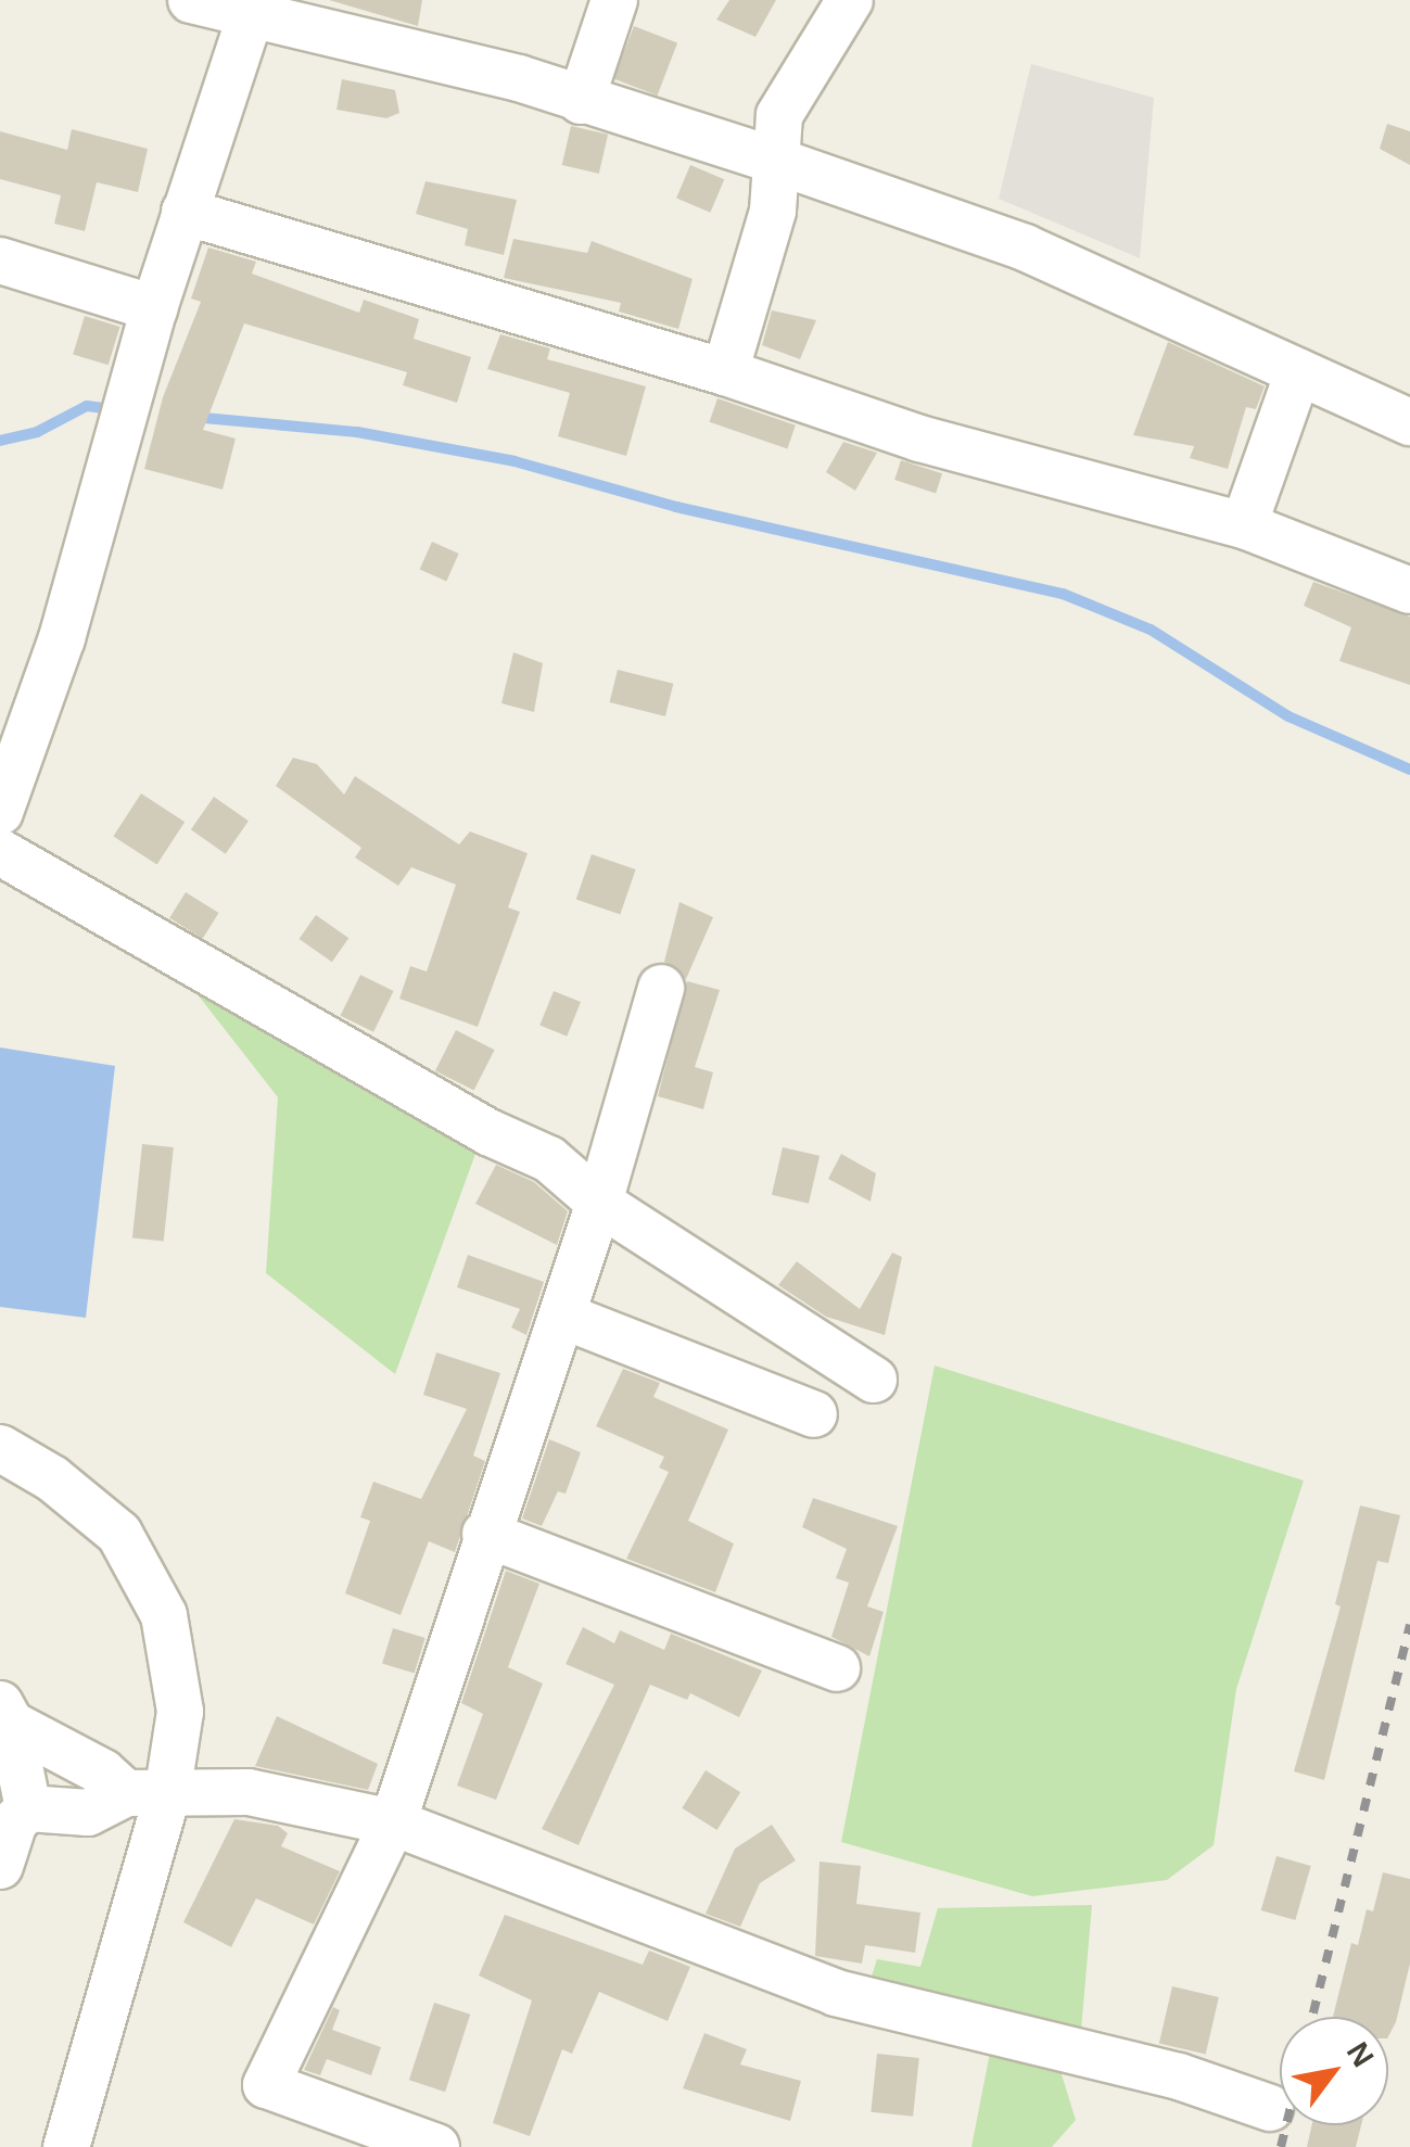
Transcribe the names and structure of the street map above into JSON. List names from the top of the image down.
{
  "north": "top right"
}
